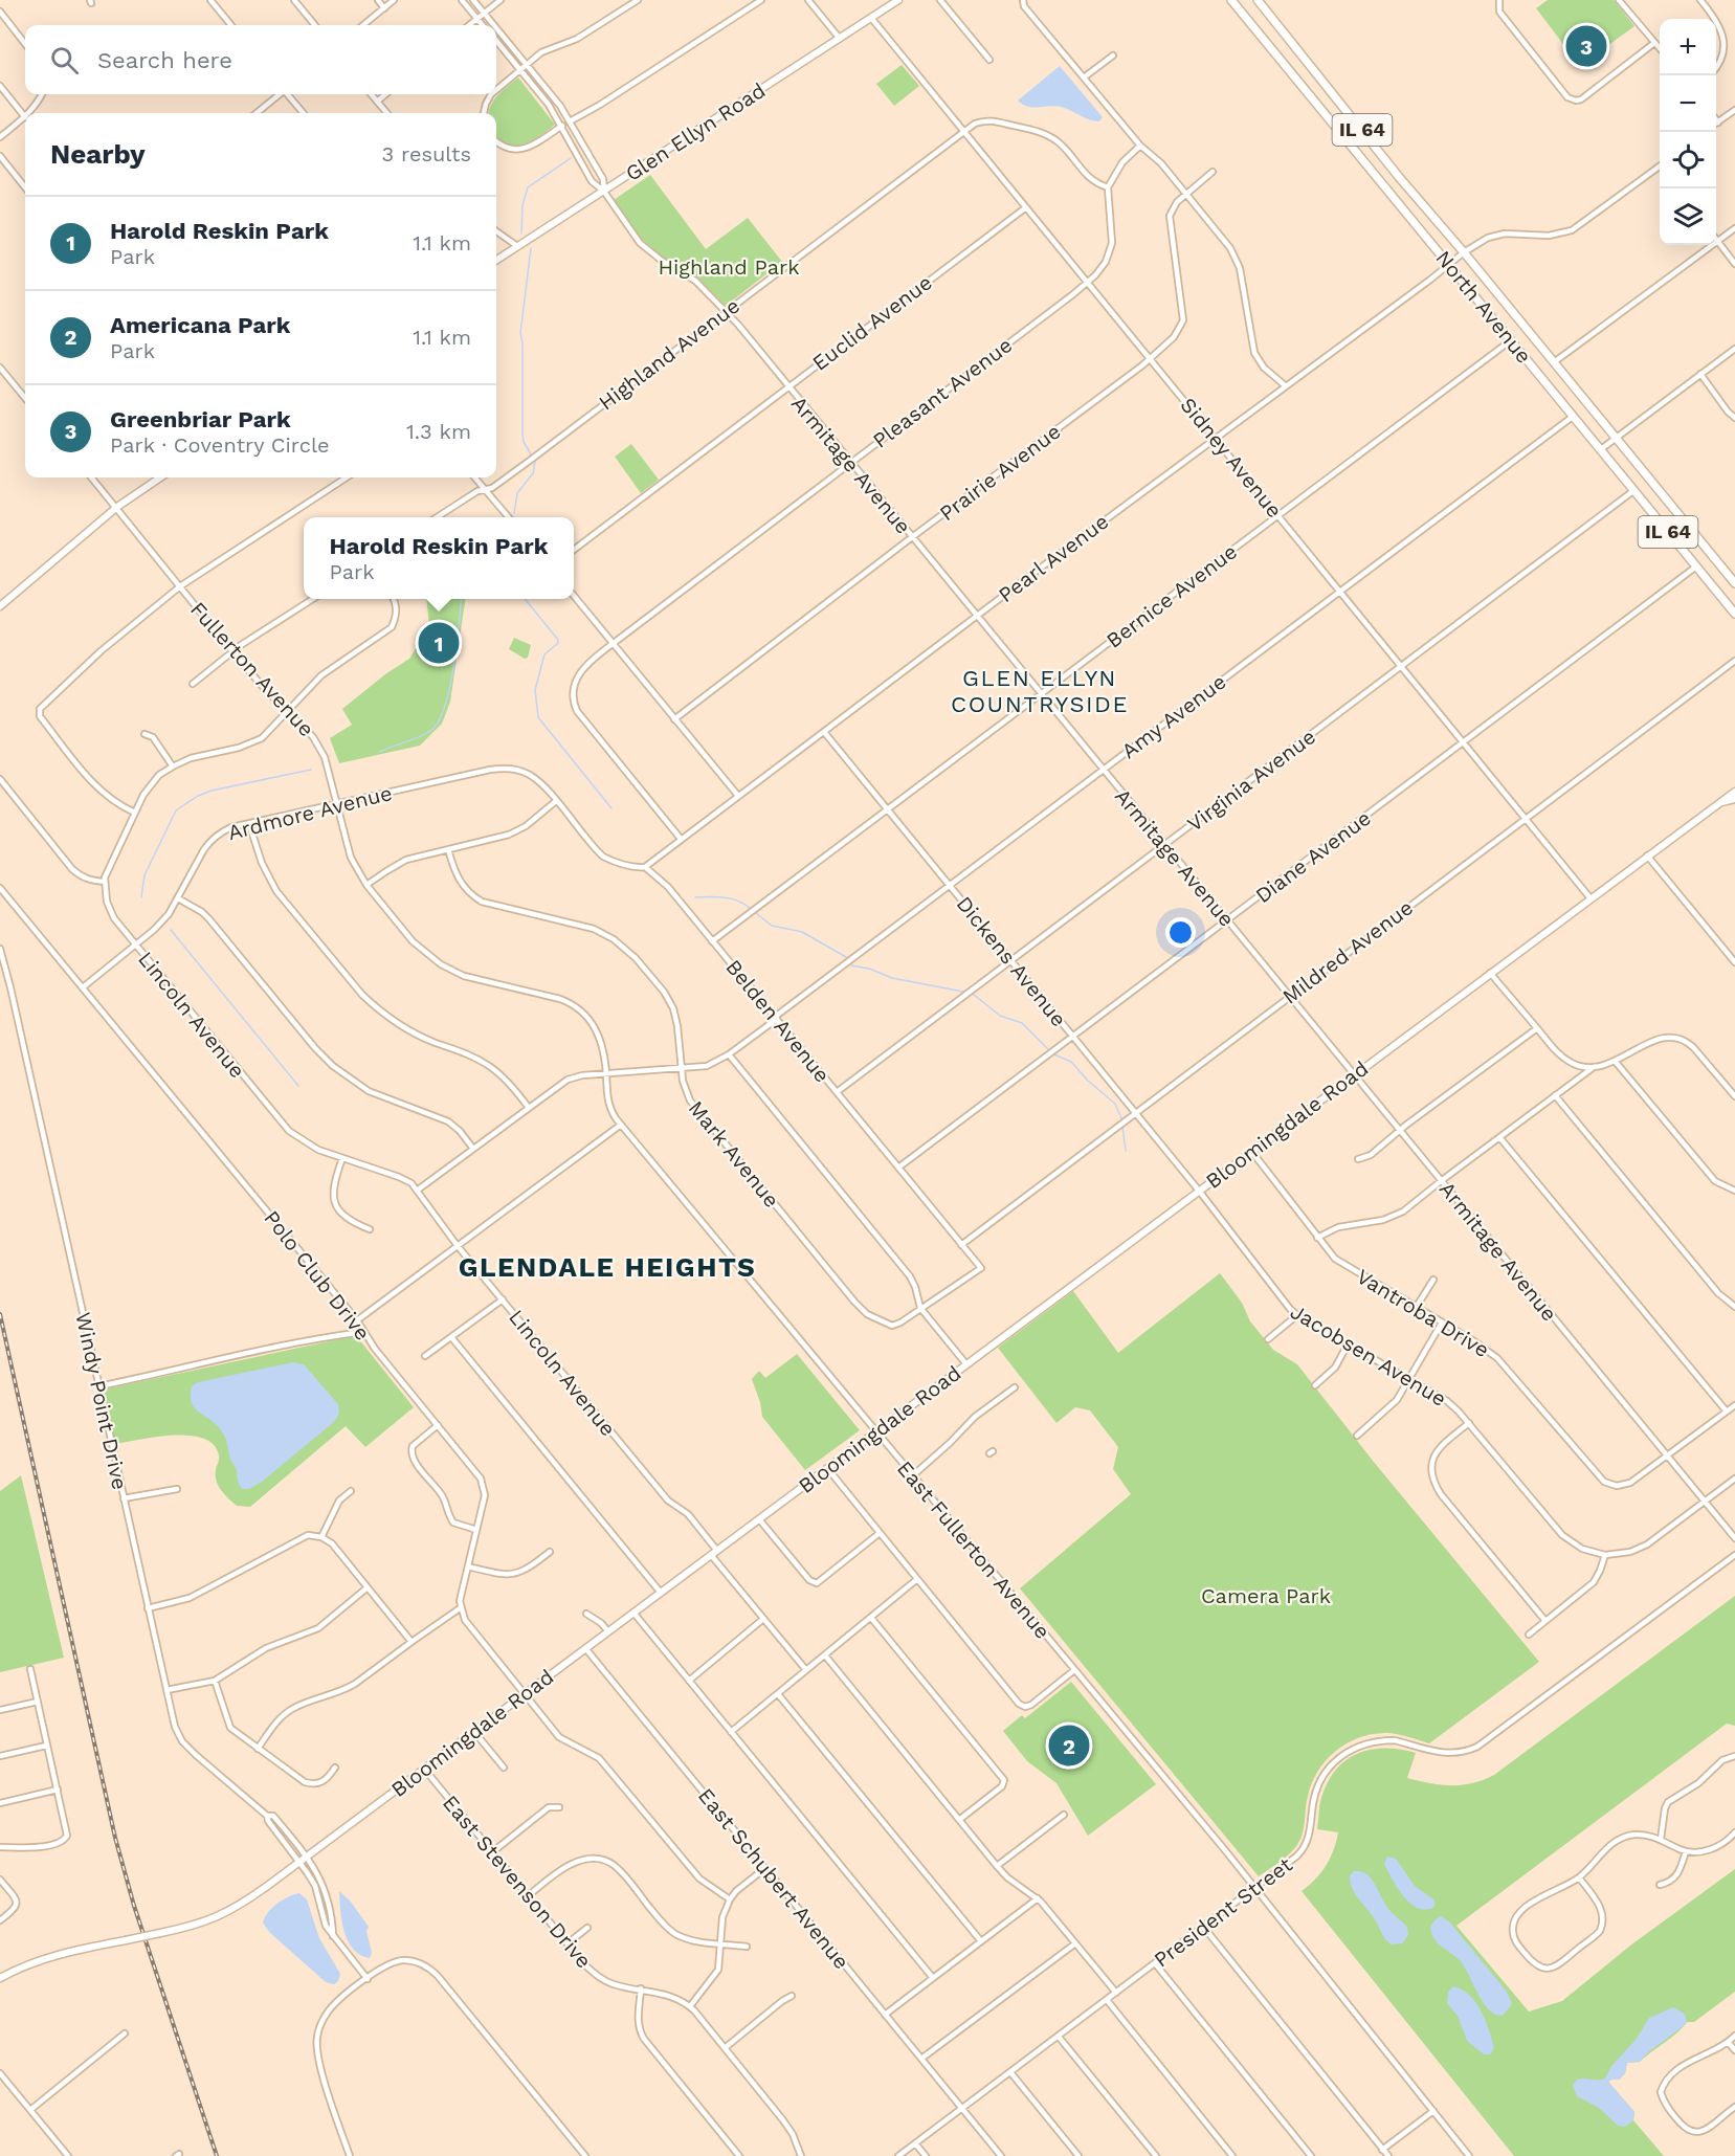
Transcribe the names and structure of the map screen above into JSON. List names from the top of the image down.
{
  "streets": {
    "main road": [
      "IL 64",
      "Glen Ellyn Road",
      "North Avenue",
      "Bloomingdale Road"
    ],
    "street": [
      "Euclid Avenue",
      "Highland Avenue",
      "Pleasant Avenue",
      "Sidney Avenue",
      "Armitage Avenue",
      "Prairie Avenue",
      "Pearl Avenue",
      "Bernice Avenue",
      "Fullerton Avenue",
      "Amy Avenue",
      "Virginia Avenue",
      "Ardmore Avenue",
      "Diane Avenue",
      "Mildred Avenue",
      "Dickens Avenue",
      "Lincoln Avenue",
      "Belden Avenue",
      "Mark Avenue",
      "Polo Club Drive",
      "Vantroba Drive",
      "Jacobsen Avenue",
      "Windy Point Drive",
      "East Fullerton Avenue",
      "East Schubert Avenue",
      "East Stevenson Drive",
      "President Street"
    ]
  },
  "crossings": [
    ["Glen Ellyn Road", "Sidney Avenue"],
    ["Glen Ellyn Road", "Armitage Avenue"],
    ["North Avenue", "Pearl Avenue"],
    ["North Avenue", "Bernice Avenue"],
    ["North Avenue", "Amy Avenue"],
    ["North Avenue", "Virginia Avenue"],
    ["North Avenue", "Diane Avenue"],
    ["Euclid Avenue", "Sidney Avenue"],
    ["Euclid Avenue", "Armitage Avenue"],
    ["Highland Avenue", "Pleasant Avenue"],
    ["Highland Avenue", "Sidney Avenue"],
    ["Highland Avenue", "Armitage Avenue"],
    ["Pleasant Avenue", "Sidney Avenue"],
    ["Pleasant Avenue", "Armitage Avenue"],
    ["Pleasant Avenue", "Pearl Avenue"],
    ["Sidney Avenue", "Prairie Avenue"],
    ["Sidney Avenue", "Pearl Avenue"],
    ["Sidney Avenue", "Bernice Avenue"],
    ["Sidney Avenue", "Amy Avenue"],
    ["Sidney Avenue", "Virginia Avenue"],
    ["Sidney Avenue", "Diane Avenue"],
    ["Sidney Avenue", "Mildred Avenue"],
    ["Sidney Avenue", "Bloomingdale Road"],
    ["Armitage Avenue", "Prairie Avenue"],
    ["Armitage Avenue", "Pearl Avenue"],
    ["Armitage Avenue", "Bernice Avenue"],
    ["Armitage Avenue", "Amy Avenue"],
    ["Armitage Avenue", "Virginia Avenue"],
    ["Armitage Avenue", "Diane Avenue"],
    ["Armitage Avenue", "Mildred Avenue"],
    ["Armitage Avenue", "Bloomingdale Road"],
    ["Armitage Avenue", "Vantroba Drive"],
    ["Pearl Avenue", "Dickens Avenue"],
    ["Pearl Avenue", "Belden Avenue"],
    ["Bernice Avenue", "Dickens Avenue"],
    ["Bernice Avenue", "Belden Avenue"],
    ["Fullerton Avenue", "Amy Avenue"],
    ["Fullerton Avenue", "Ardmore Avenue"],
    ["Fullerton Avenue", "East Fullerton Avenue"],
    ["Amy Avenue", "Dickens Avenue"],
    ["Amy Avenue", "Lincoln Avenue"],
    ["Amy Avenue", "Belden Avenue"],
    ["Amy Avenue", "Mark Avenue"],
    ["Virginia Avenue", "Dickens Avenue"],
    ["Virginia Avenue", "Belden Avenue"],
    ["Ardmore Avenue", "Lincoln Avenue"],
    ["Ardmore Avenue", "Polo Club Drive"],
    ["Diane Avenue", "Dickens Avenue"],
    ["Diane Avenue", "Belden Avenue"],
    ["Mildred Avenue", "Dickens Avenue"],
    ["Mildred Avenue", "Belden Avenue"],
    ["Dickens Avenue", "Bloomingdale Road"],
    ["Dickens Avenue", "Jacobsen Avenue"],
    ["Lincoln Avenue", "Bloomingdale Road"],
    ["Belden Avenue", "Mark Avenue"],
    ["Bloomingdale Road", "Vantroba Drive"],
    ["Bloomingdale Road", "Jacobsen Avenue"],
    ["Bloomingdale Road", "Windy Point Drive"],
    ["Bloomingdale Road", "East Fullerton Avenue"],
    ["Bloomingdale Road", "East Schubert Avenue"],
    ["Bloomingdale Road", "East Stevenson Drive"],
    ["East Fullerton Avenue", "President Street"],
    ["East Schubert Avenue", "President Street"]
  ],
  "districts": ["GLEN ELLYN COUNTRYSIDE", "GLENDALE HEIGHTS"],
  "parks": ["Highland Park", "Camera Park"],
  "page": {
    "map_buttons": ["+", "−"],
    "pins": ["3", "1", "2"],
    "search": "Search here",
    "heading": ["Nearby", "3 results"],
    "list": [
      {
        "mark": "1",
        "name": "Harold Reskin Park",
        "note": "Park",
        "value": "1.1 km"
      },
      {
        "mark": "2",
        "name": "Americana Park",
        "note": "Park",
        "value": "1.1 km"
      },
      {
        "mark": "3",
        "name": "Greenbriar Park",
        "note": "Park · Coventry Circle",
        "value": "1.3 km"
      }
    ],
    "popup": ["Harold Reskin Park", "Park"]
  }
}
